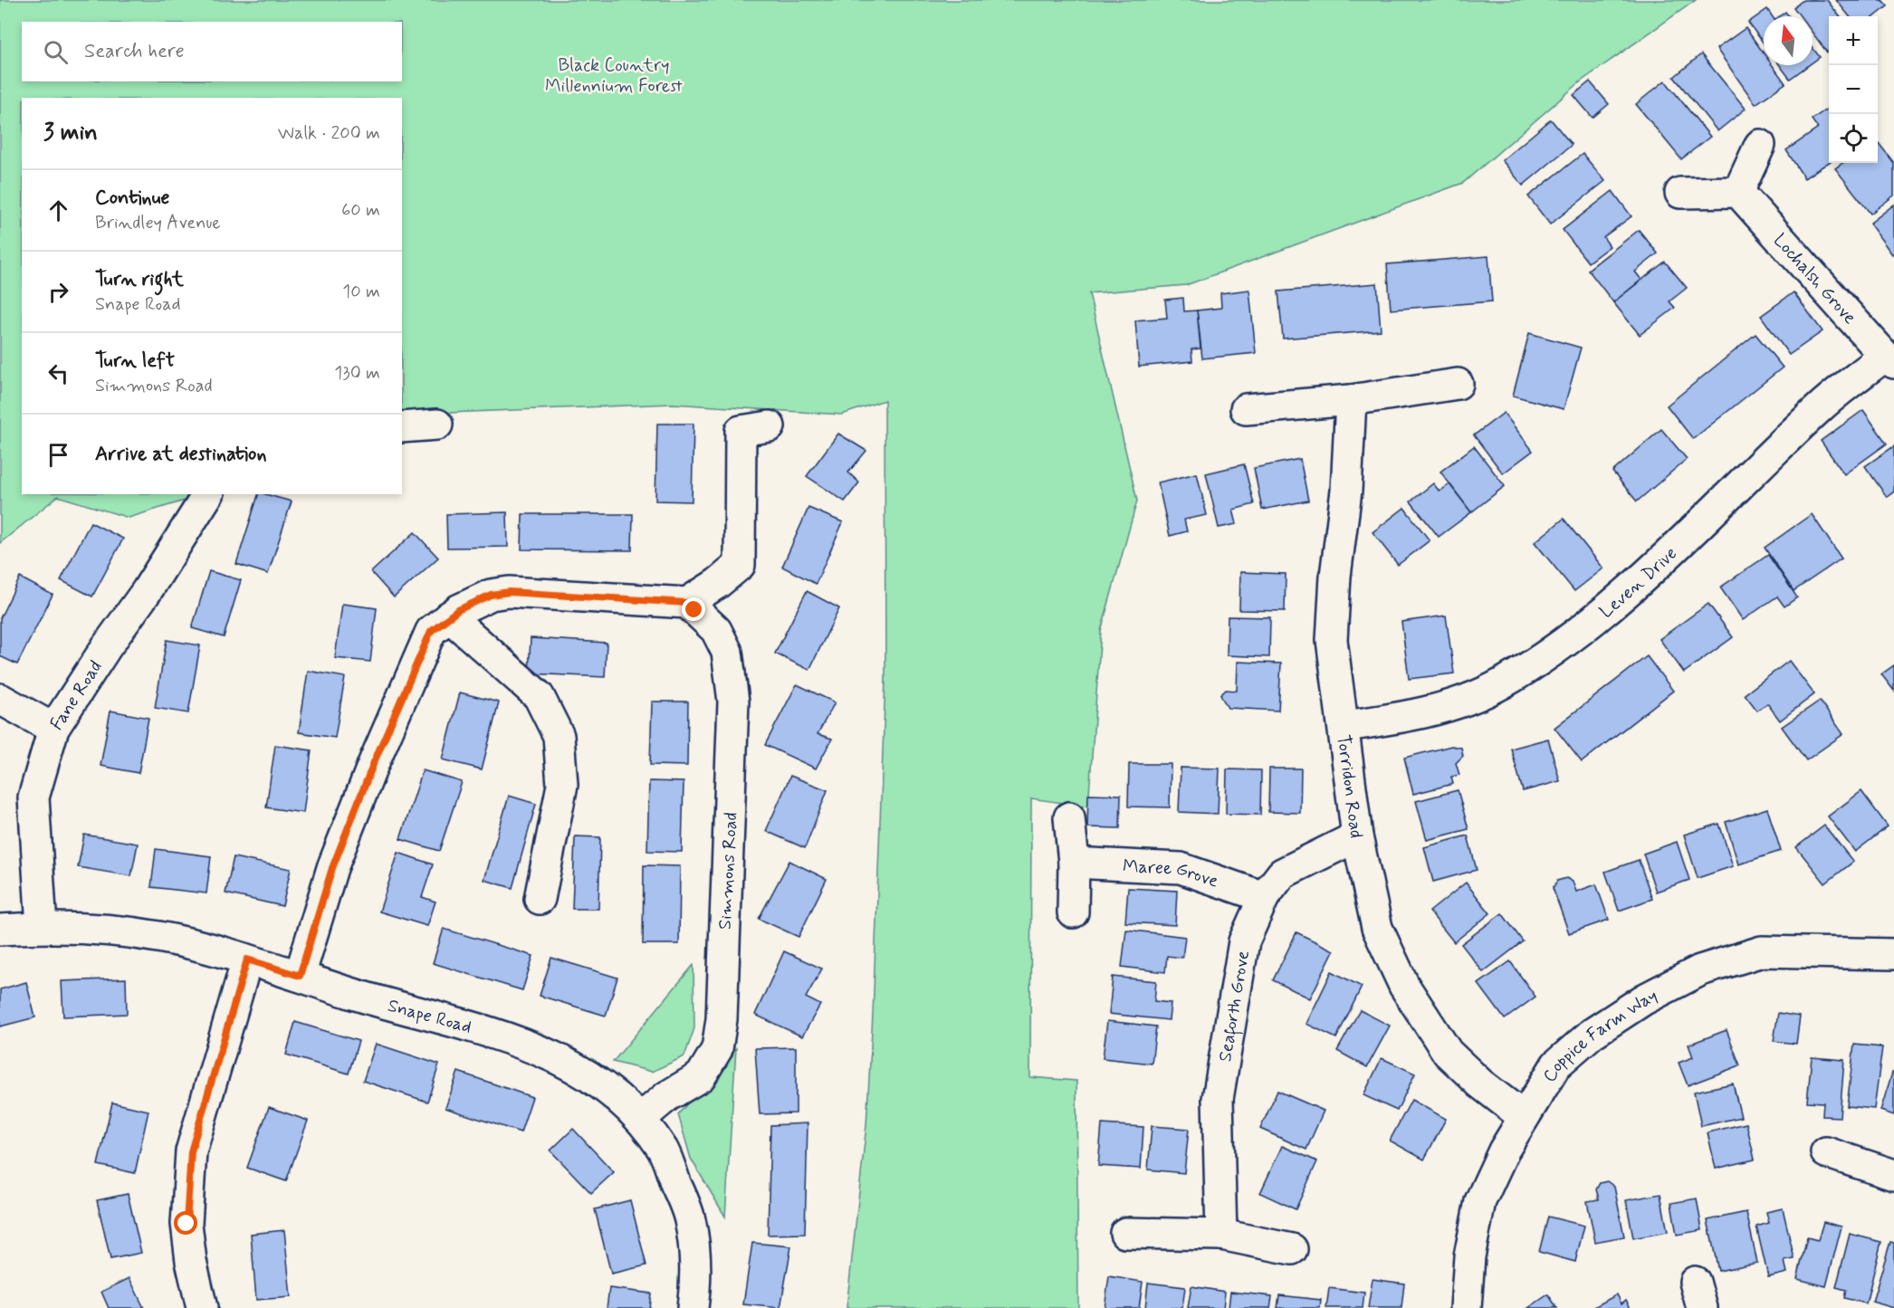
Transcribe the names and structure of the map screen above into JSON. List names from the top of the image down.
{
  "streets": {
    "street": [
      "Lochalsh Grove",
      "Leven Drive",
      "Fane Road",
      "Torridon Road",
      "Simmons Road",
      "Maree Grove",
      "Seaforth Grove",
      "Snape Road",
      "Coppice Farm Way"
    ]
  },
  "crossings": [
    ["Lochalsh Grove", "Leven Drive"],
    ["Leven Drive", "Torridon Road"],
    ["Fane Road", "Snape Road"],
    ["Torridon Road", "Seaforth Grove"],
    ["Torridon Road", "Coppice Farm Way"],
    ["Simmons Road", "Snape Road"],
    ["Maree Grove", "Seaforth Grove"]
  ],
  "parks": ["Black Country Millennium Forest"],
  "north": "top",
  "page": {
    "map_buttons": ["+", "−"],
    "search": "Search here",
    "heading": ["3 min", "Walk · 200 m"],
    "list": [
      ["Continue", "Brindley Avenue", "60 m"],
      ["Turn right", "Snape Road", "10 m"],
      ["Turn left", "Simmons Road", "130 m"],
      "Arrive at destination"
    ]
  }
}
